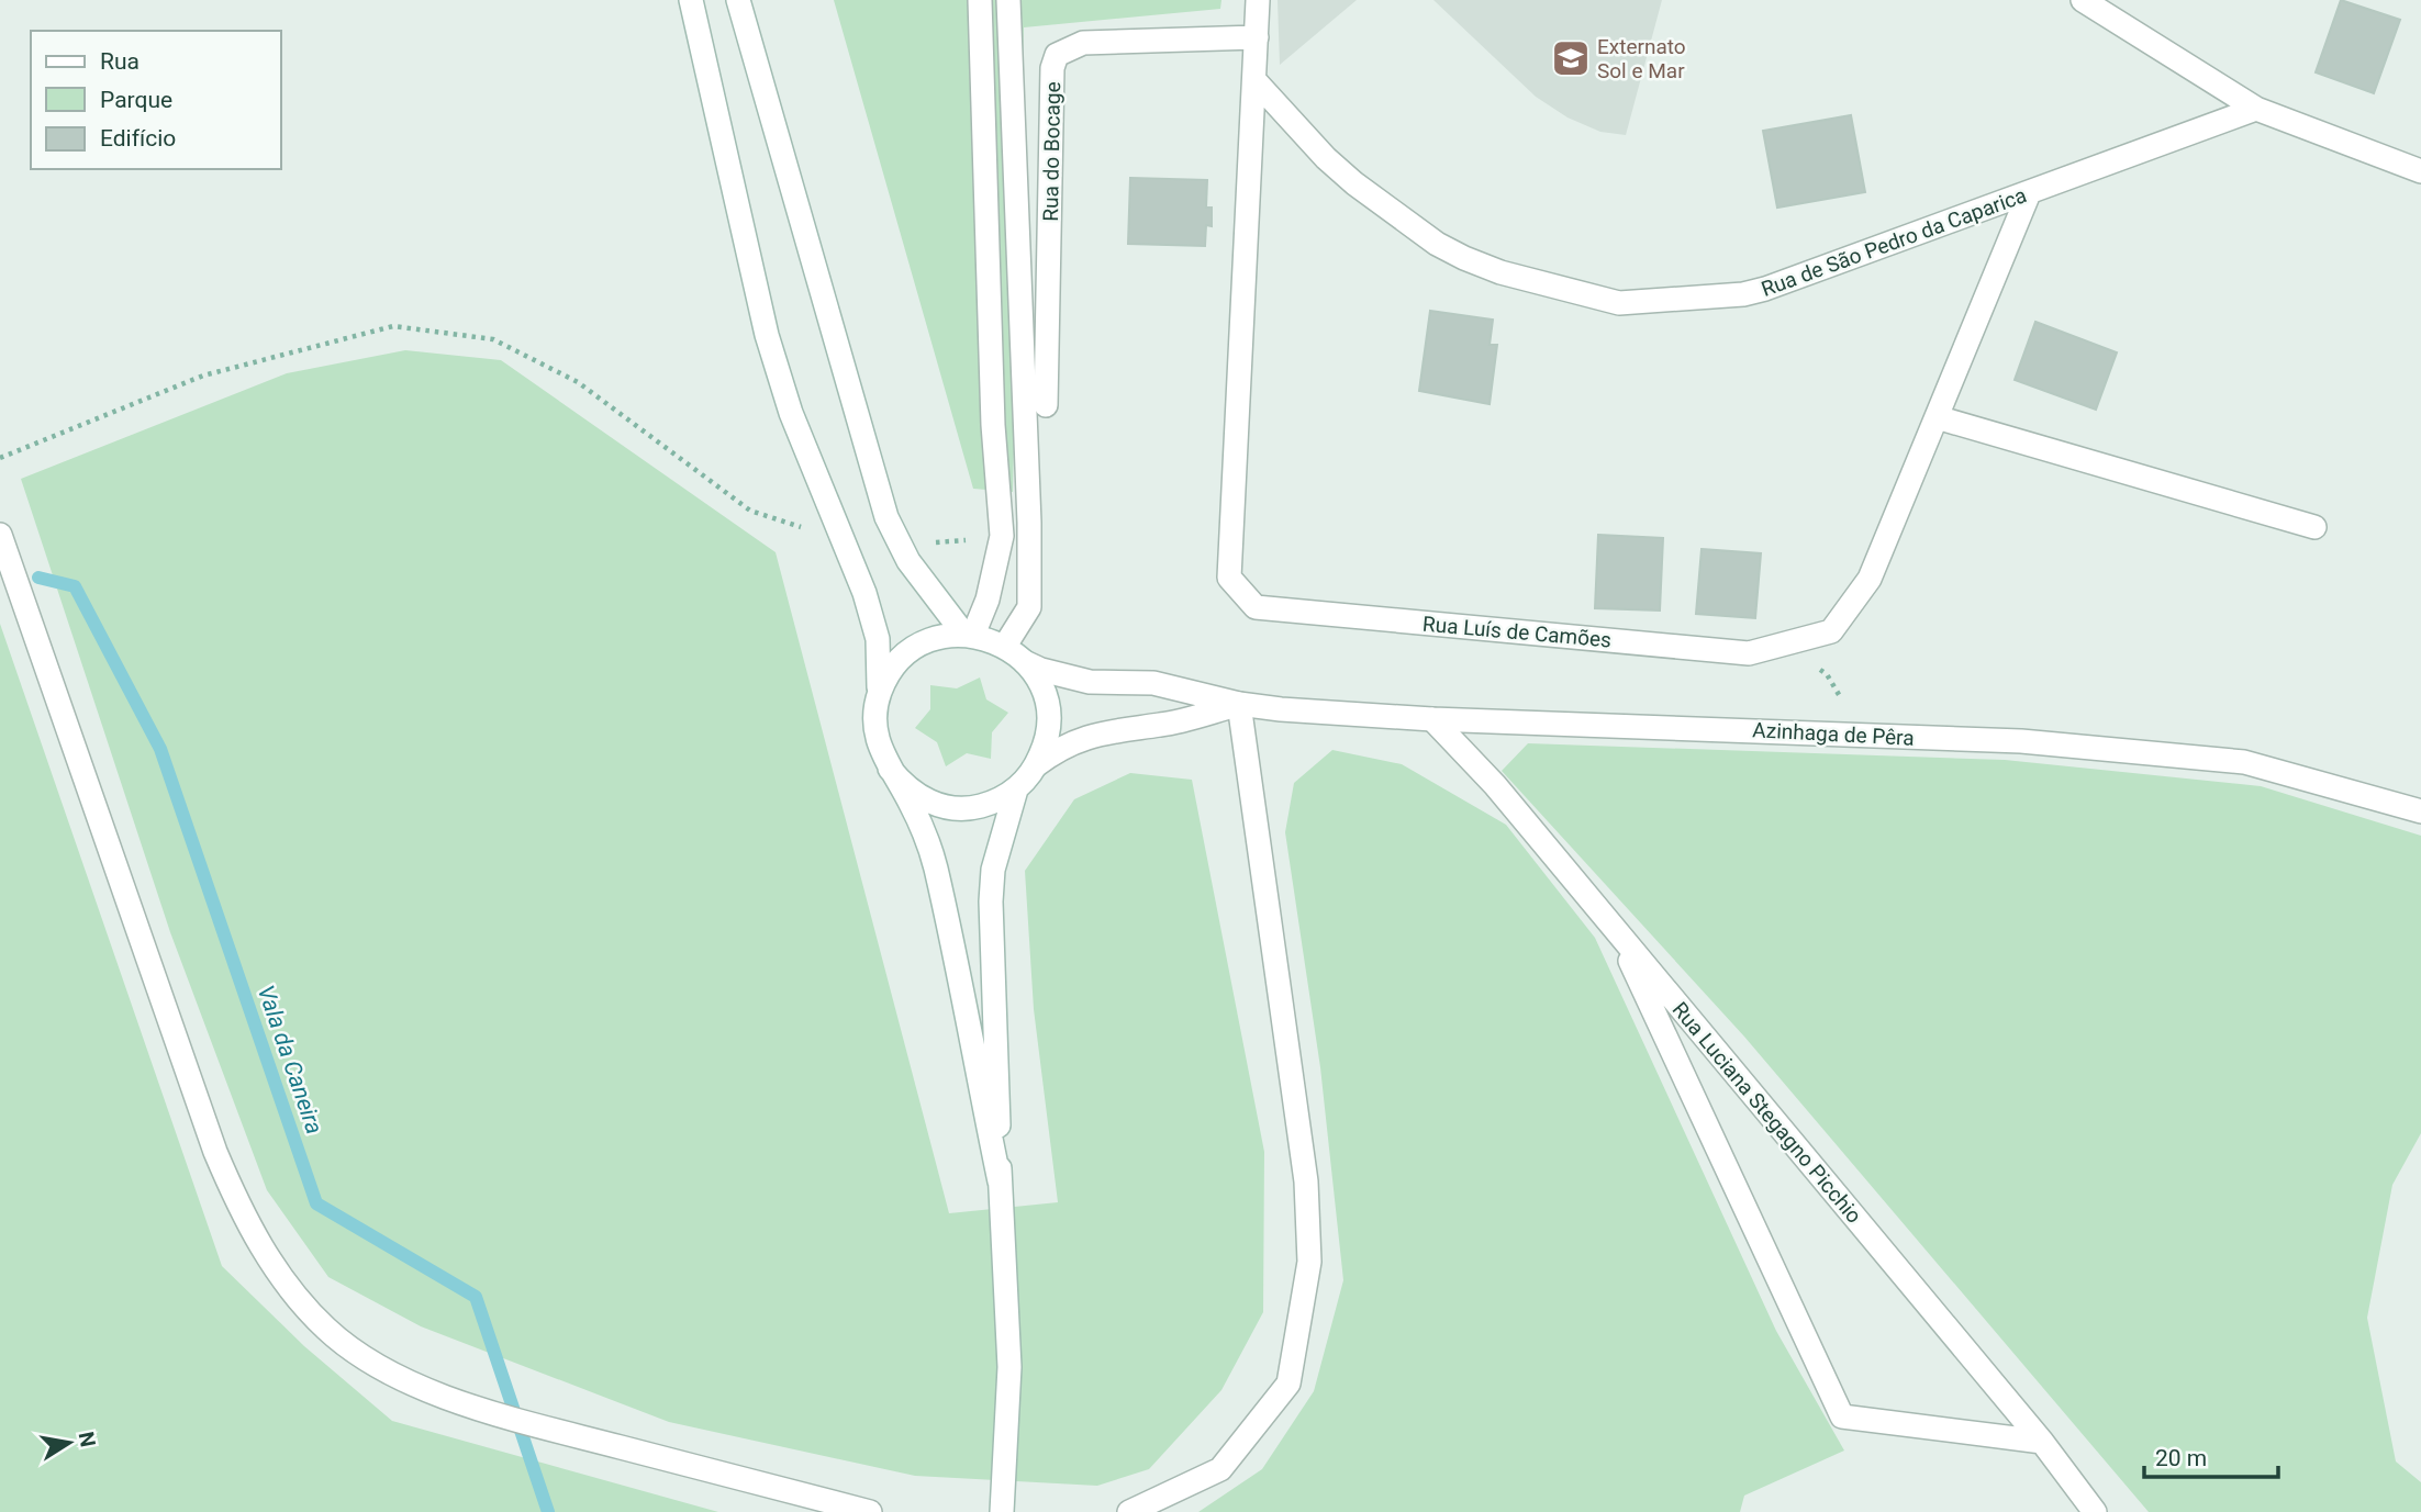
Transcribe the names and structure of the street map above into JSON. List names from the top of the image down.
{
  "streets": {
    "street": [
      "Rua do Bocage",
      "Rua de São Pedro da Caparica",
      "Rua Luís de Camões",
      "Azinhaga de Pêra",
      "Rua Luciana Stegagno Picchio"
    ]
  },
  "crossings": [
    ["Rua de São Pedro da Caparica", "Rua Luís de Camões"],
    ["Azinhaga de Pêra", "Rua Luciana Stegagno Picchio"]
  ],
  "water": ["Vala da Caneira"],
  "places": {
    "school or university": ["Externato Sol e Mar"]
  },
  "legend": ["Rua", "Parque", "Edifício"],
  "scale_bar": "20 m",
  "north": "right"
}
